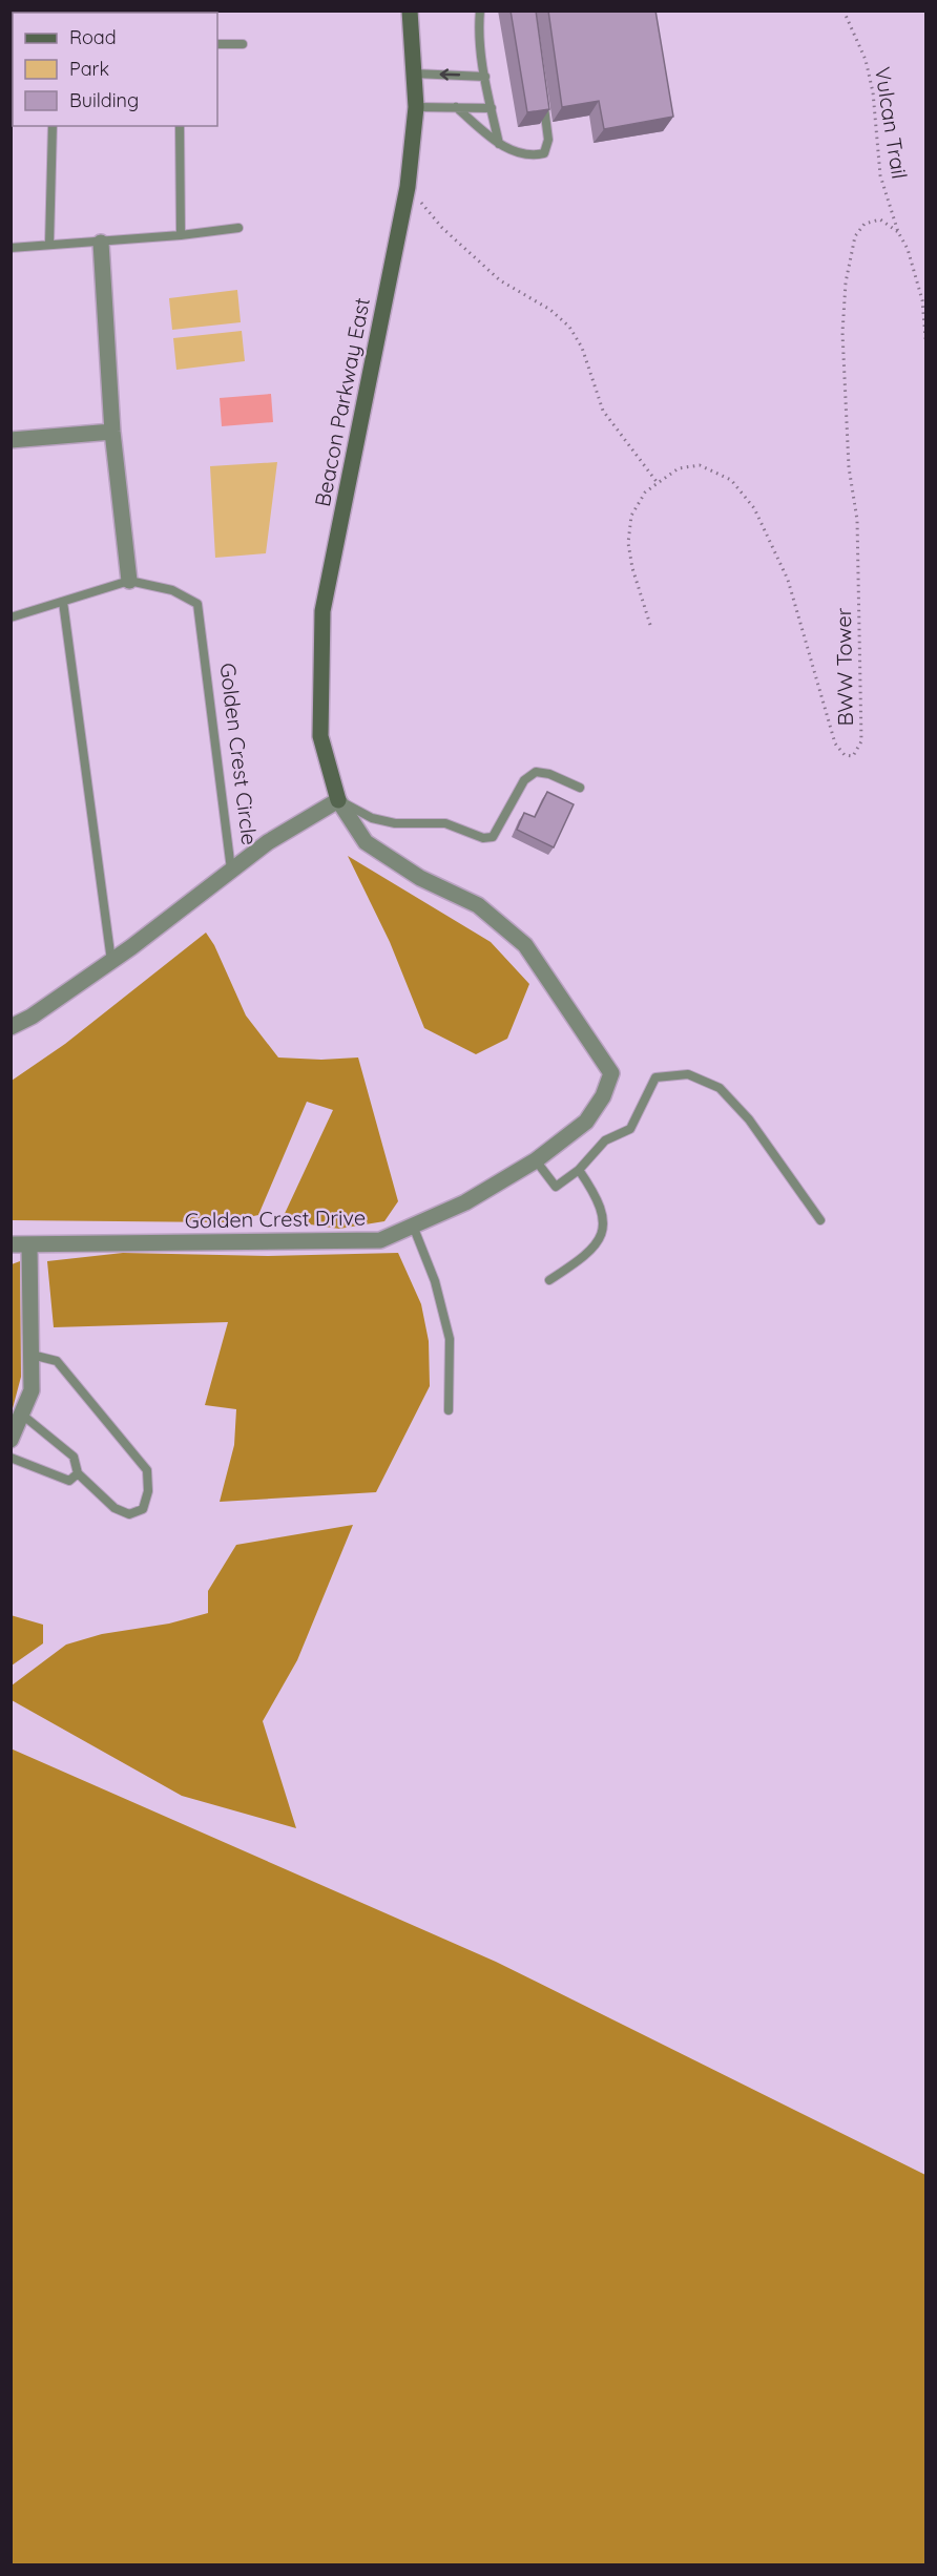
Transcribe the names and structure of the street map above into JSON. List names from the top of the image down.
{
  "streets": {
    "street": ["Beacon Parkway East", "Golden Crest Circle", "Golden Crest Drive"],
    "path": ["Vulcan Trail", "BWW Tower"]
  },
  "crossings": [
    ["Vulcan Trail", "BWW Tower"],
    ["Beacon Parkway East", "Golden Crest Drive"]
  ],
  "legend": ["Road", "Park", "Building"]
}
